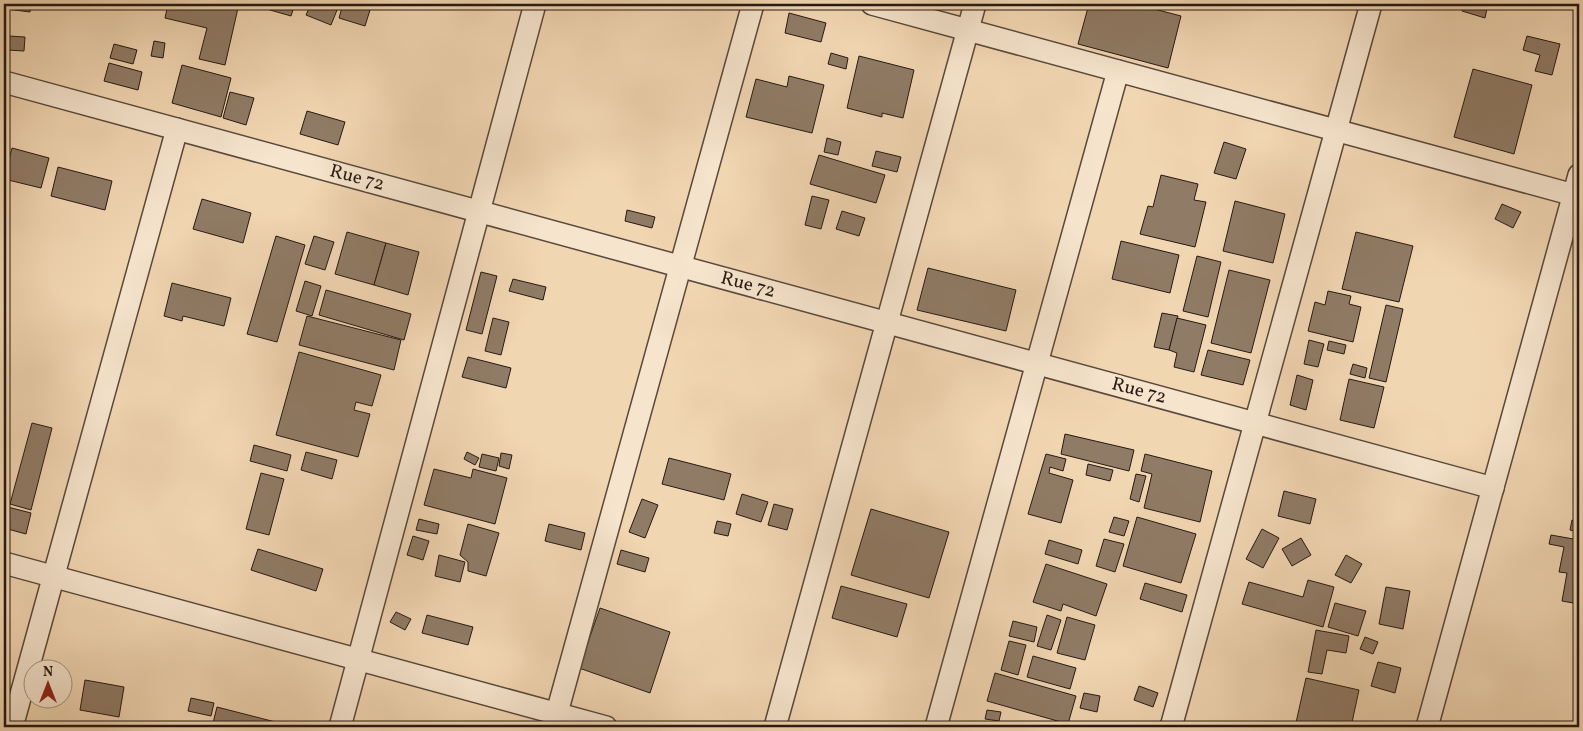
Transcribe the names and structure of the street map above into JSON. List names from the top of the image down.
{
  "streets": {
    "street": ["Rue 72"]
  },
  "north": "top"
}
